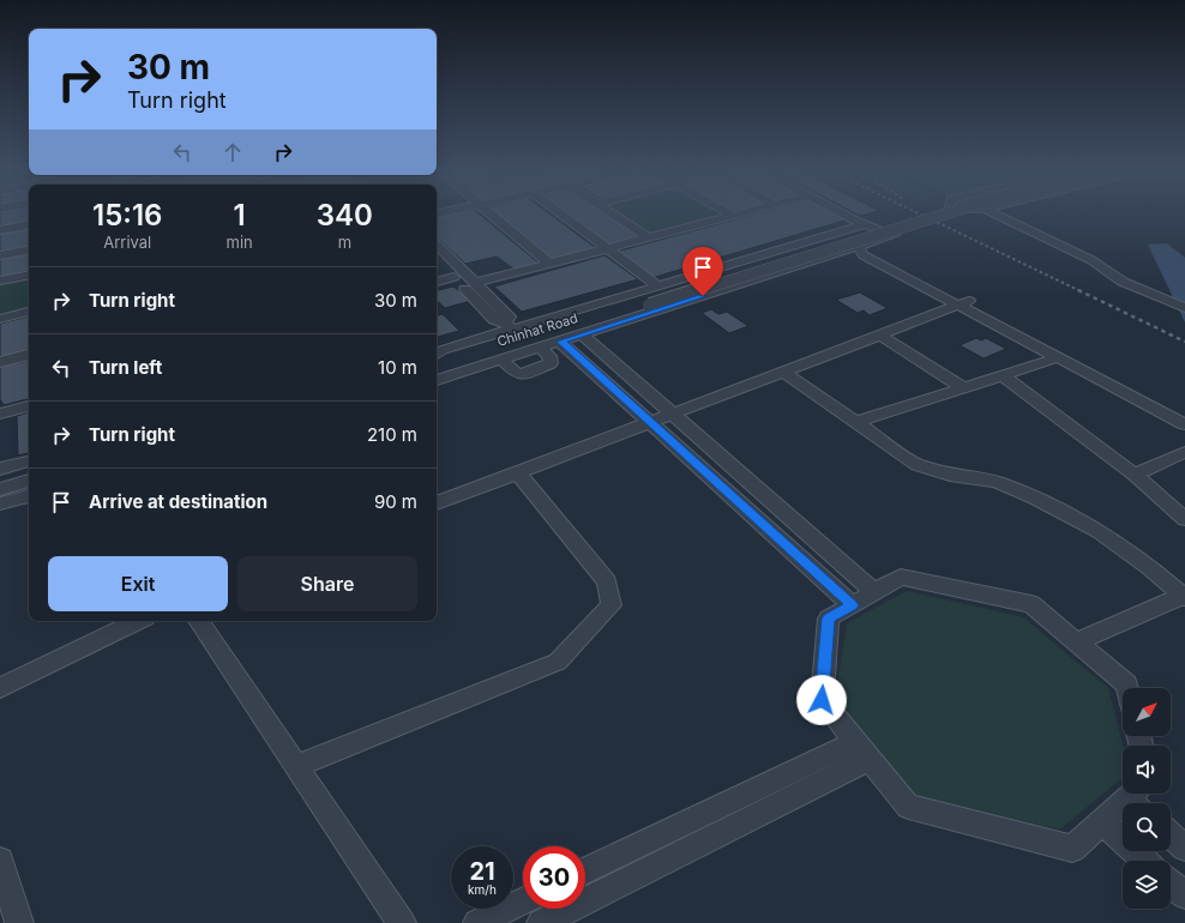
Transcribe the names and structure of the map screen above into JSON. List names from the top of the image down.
{
  "streets": {
    "street": ["Chinhat Road"]
  },
  "north": "top right",
  "page": {
    "turn": ["30 m", "Turn right"],
    "eta": [
      "15:16",
      "Arrival",
      "1",
      "min",
      "340",
      "m"
    ],
    "list": [
      {
        "name": "Turn right",
        "value": "30 m"
      },
      {
        "name": "Turn left",
        "value": "10 m"
      },
      {
        "name": "Turn right",
        "value": "210 m"
      },
      {
        "name": "Arrive at destination",
        "value": "90 m"
      }
    ],
    "buttons": ["Exit", "Share"],
    "speed": "21 km/h",
    "limit": "30"
  }
}
